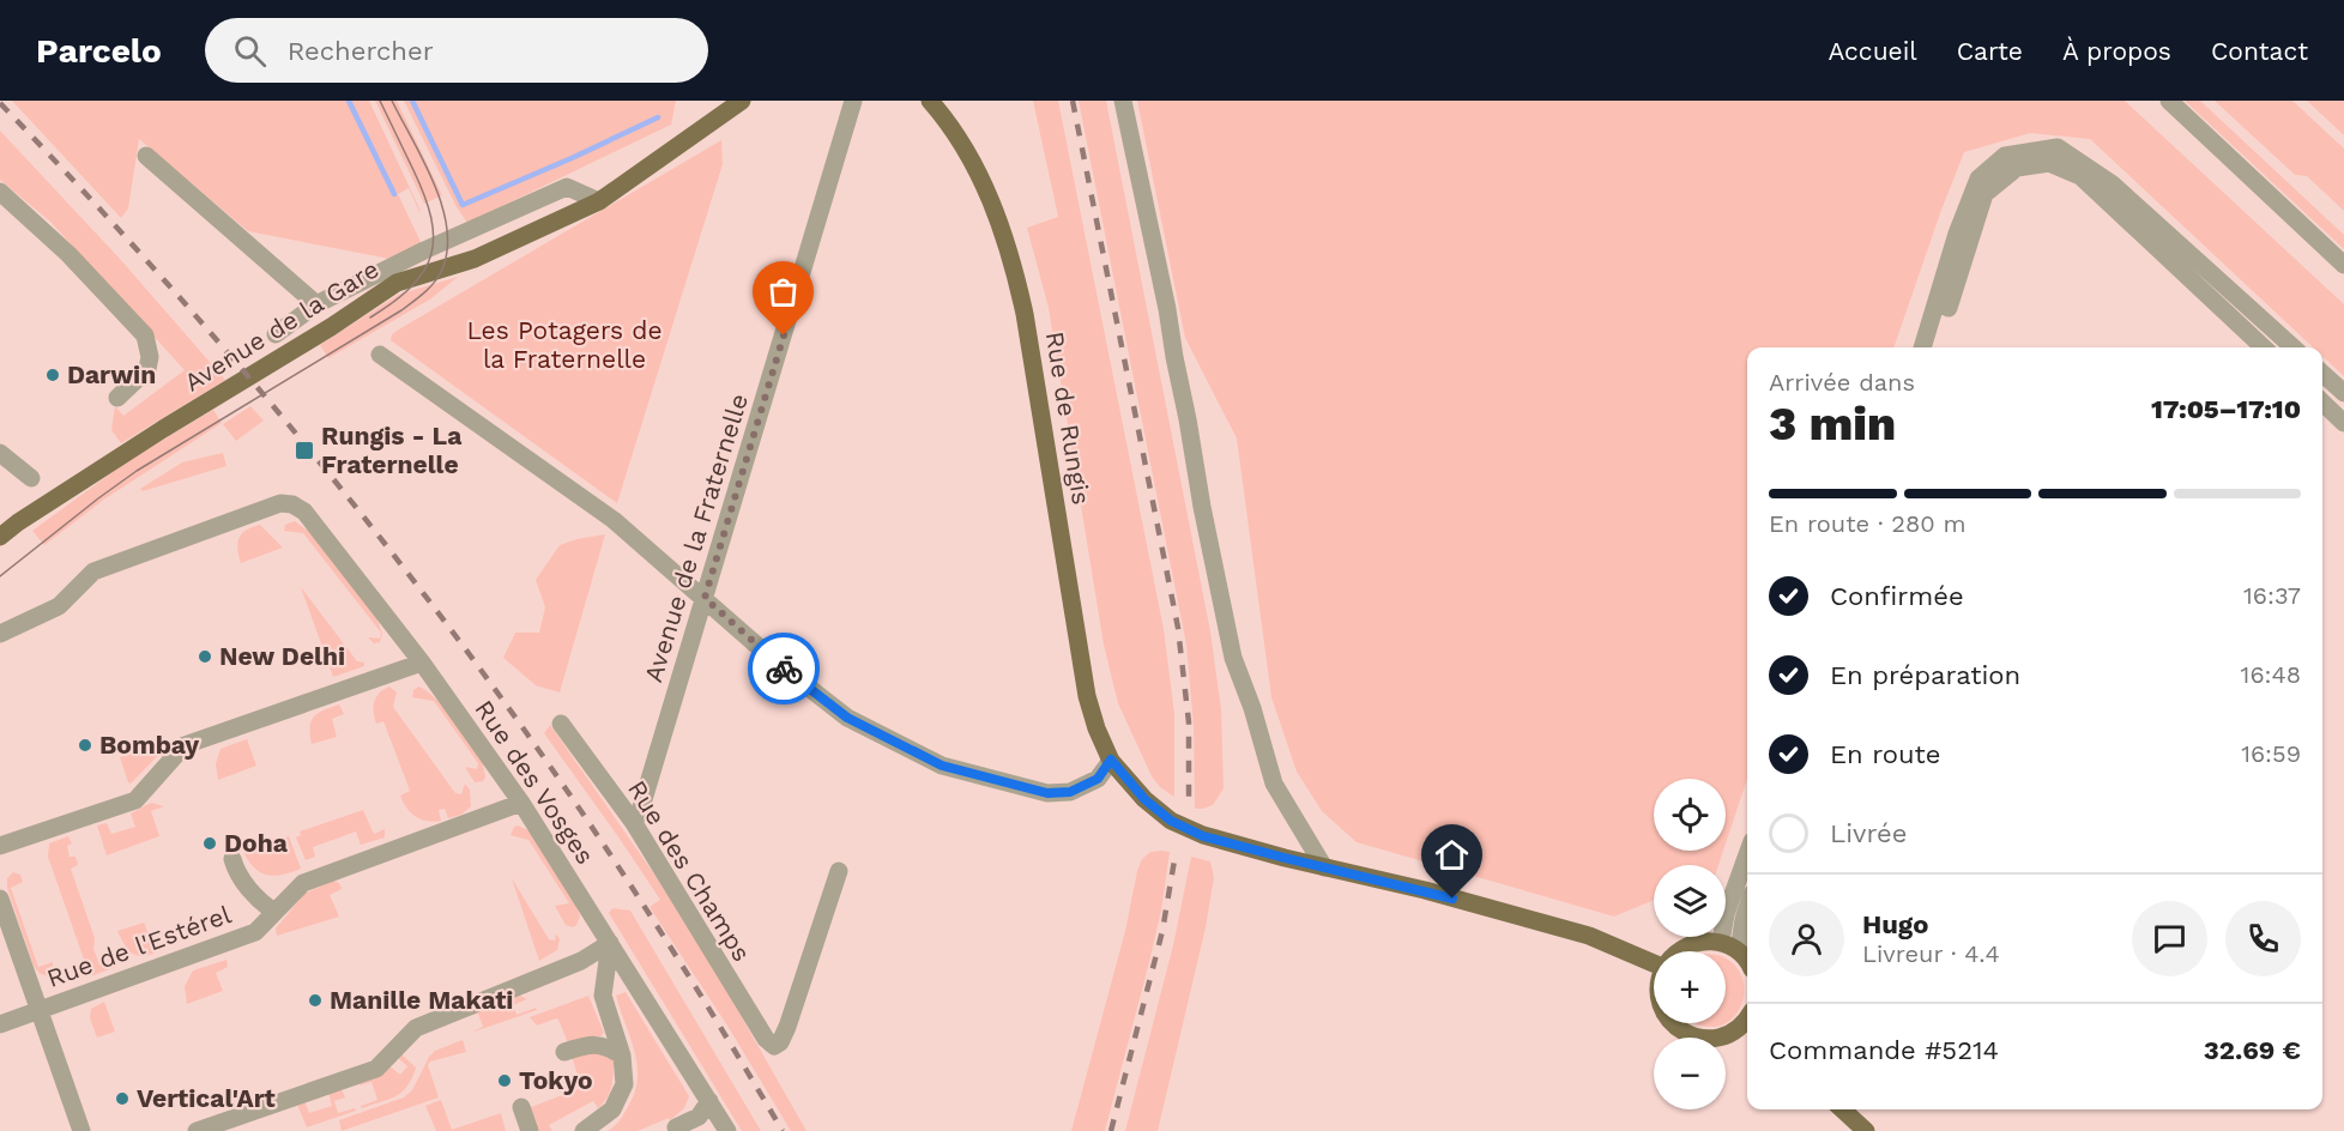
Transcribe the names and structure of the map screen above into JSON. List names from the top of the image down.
{
  "streets": {
    "main road": ["Avenue de la Gare", "Rue de Rungis"],
    "street": [
      "Avenue de la Fraternelle",
      "Rue des Vosges",
      "Rue des Champs",
      "Rue de l'Estérel"
    ]
  },
  "crossings": [
    ["Avenue de la Fraternelle", "Rue des Champs"],
    ["Rue des Vosges", "Rue de l'Estérel"]
  ],
  "parks": ["Les Potagers de la Fraternelle"],
  "places": {
    "other": [
      "Darwin",
      "New Delhi",
      "Bombay",
      "Doha",
      "Manille Makati",
      "Tokyo",
      "Vertical'Art"
    ],
    "transit": ["Rungis - La Fraternelle"]
  },
  "page": {
    "header": "Parcelo",
    "search": "Rechercher",
    "nav": [
      "Accueil",
      "Carte",
      "À propos",
      "Contact"
    ],
    "heading": ["3 min", "Arrivée dans", "17:05–17:10"],
    "panel": [
      "Hugo",
      "Livreur · 4.4",
      "Commande #5214",
      "32.69 €"
    ],
    "bar": "En route · 280 m",
    "list": [
      ["Confirmée", "16:37"],
      ["En préparation", "16:48"],
      ["En route", "16:59"],
      "Livrée"
    ],
    "map_buttons": ["+", "−"]
  }
}
